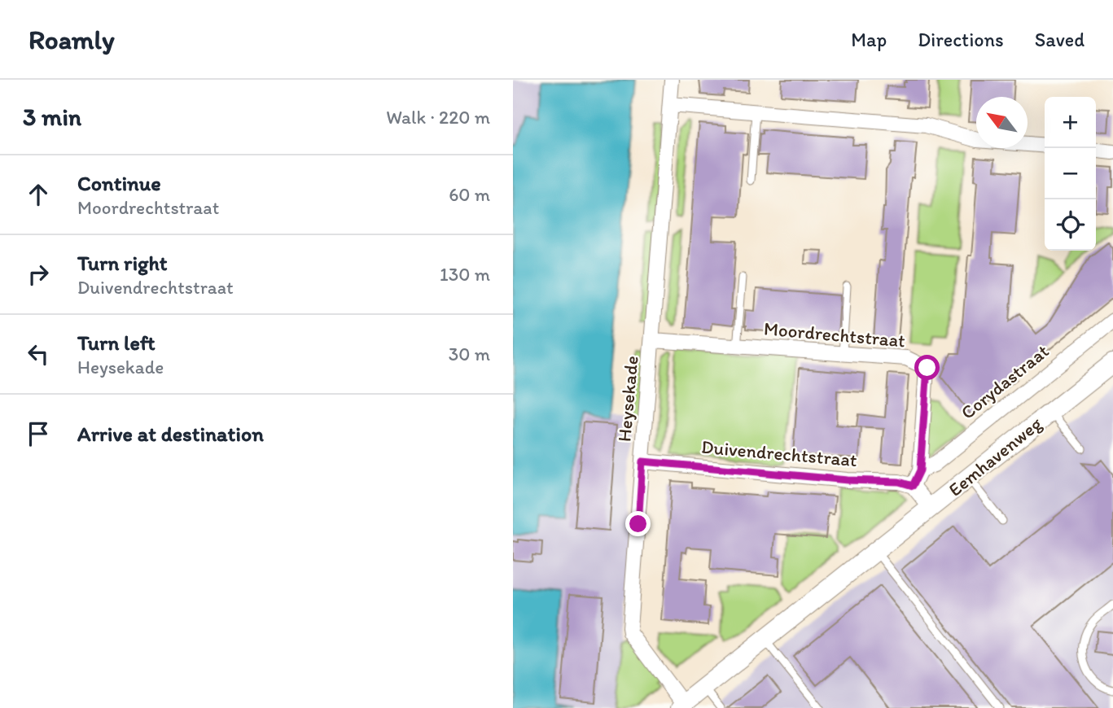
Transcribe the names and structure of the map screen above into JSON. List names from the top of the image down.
{
  "streets": {
    "street": [
      "Moordrechtstraat",
      "Corydastraat",
      "Heysekade",
      "Duivendrechtstraat",
      "Eemhavenweg"
    ]
  },
  "crossings": [
    ["Moordrechtstraat", "Corydastraat"],
    ["Moordrechtstraat", "Heysekade"],
    ["Moordrechtstraat", "Duivendrechtstraat"],
    ["Heysekade", "Duivendrechtstraat"],
    ["Heysekade", "Eemhavenweg"]
  ],
  "north": "top left",
  "page": {
    "header": "Roamly",
    "nav": ["Map", "Directions", "Saved"],
    "heading": ["3 min", "Walk · 220 m"],
    "map_buttons": ["+", "−"],
    "list": [
      ["Continue", "Moordrechtstraat", "60 m"],
      ["Turn right", "Duivendrechtstraat", "130 m"],
      ["Turn left", "Heysekade", "30 m"],
      "Arrive at destination"
    ]
  }
}
